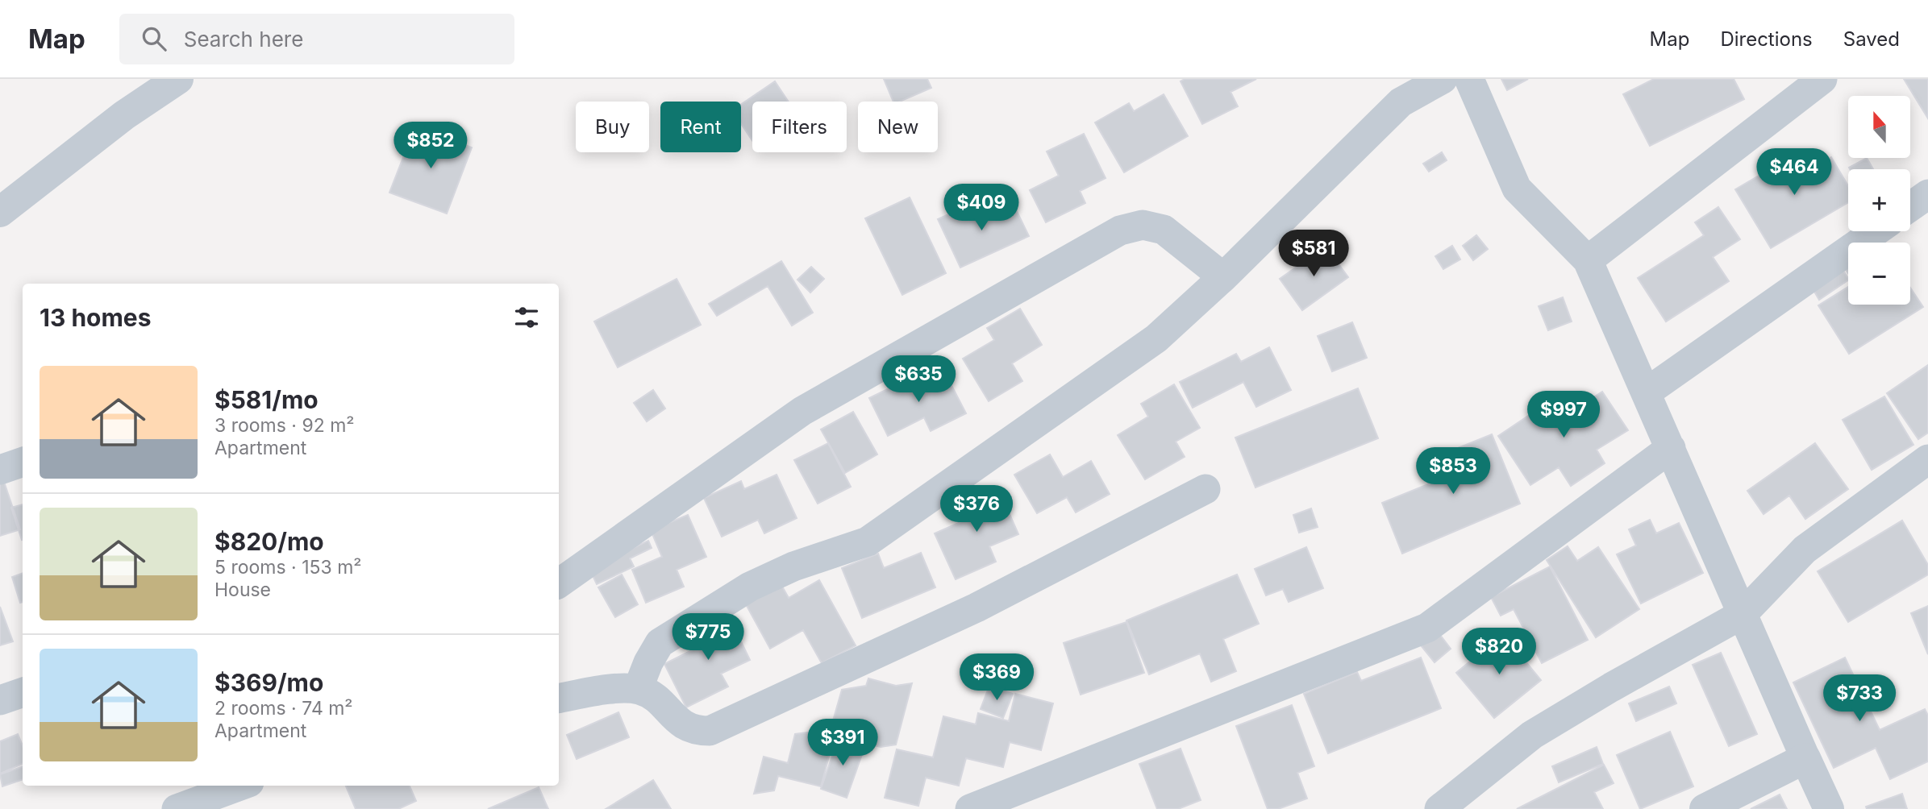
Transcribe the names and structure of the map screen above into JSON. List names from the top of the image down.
{
  "north": "top",
  "page": {
    "header": "Map",
    "search": "Search here",
    "nav": ["Map", "Directions", "Saved"],
    "map_buttons": ["+", "−"],
    "chip": [
      "Buy",
      "Rent",
      "Filters",
      "New"
    ],
    "price": [
      "$852",
      "$464",
      "$409",
      "$581",
      "$635",
      "$997",
      "$853",
      "$376",
      "$775",
      "$820",
      "$369",
      "$733",
      "$391"
    ],
    "heading": "13 homes",
    "list": [
      {
        "name": "$581/mo",
        "note": "3 rooms · 92 m² · Apartment"
      },
      {
        "name": "$820/mo",
        "note": "5 rooms · 153 m² · House"
      },
      {
        "name": "$369/mo",
        "note": "2 rooms · 74 m² · Apartment"
      }
    ]
  }
}
